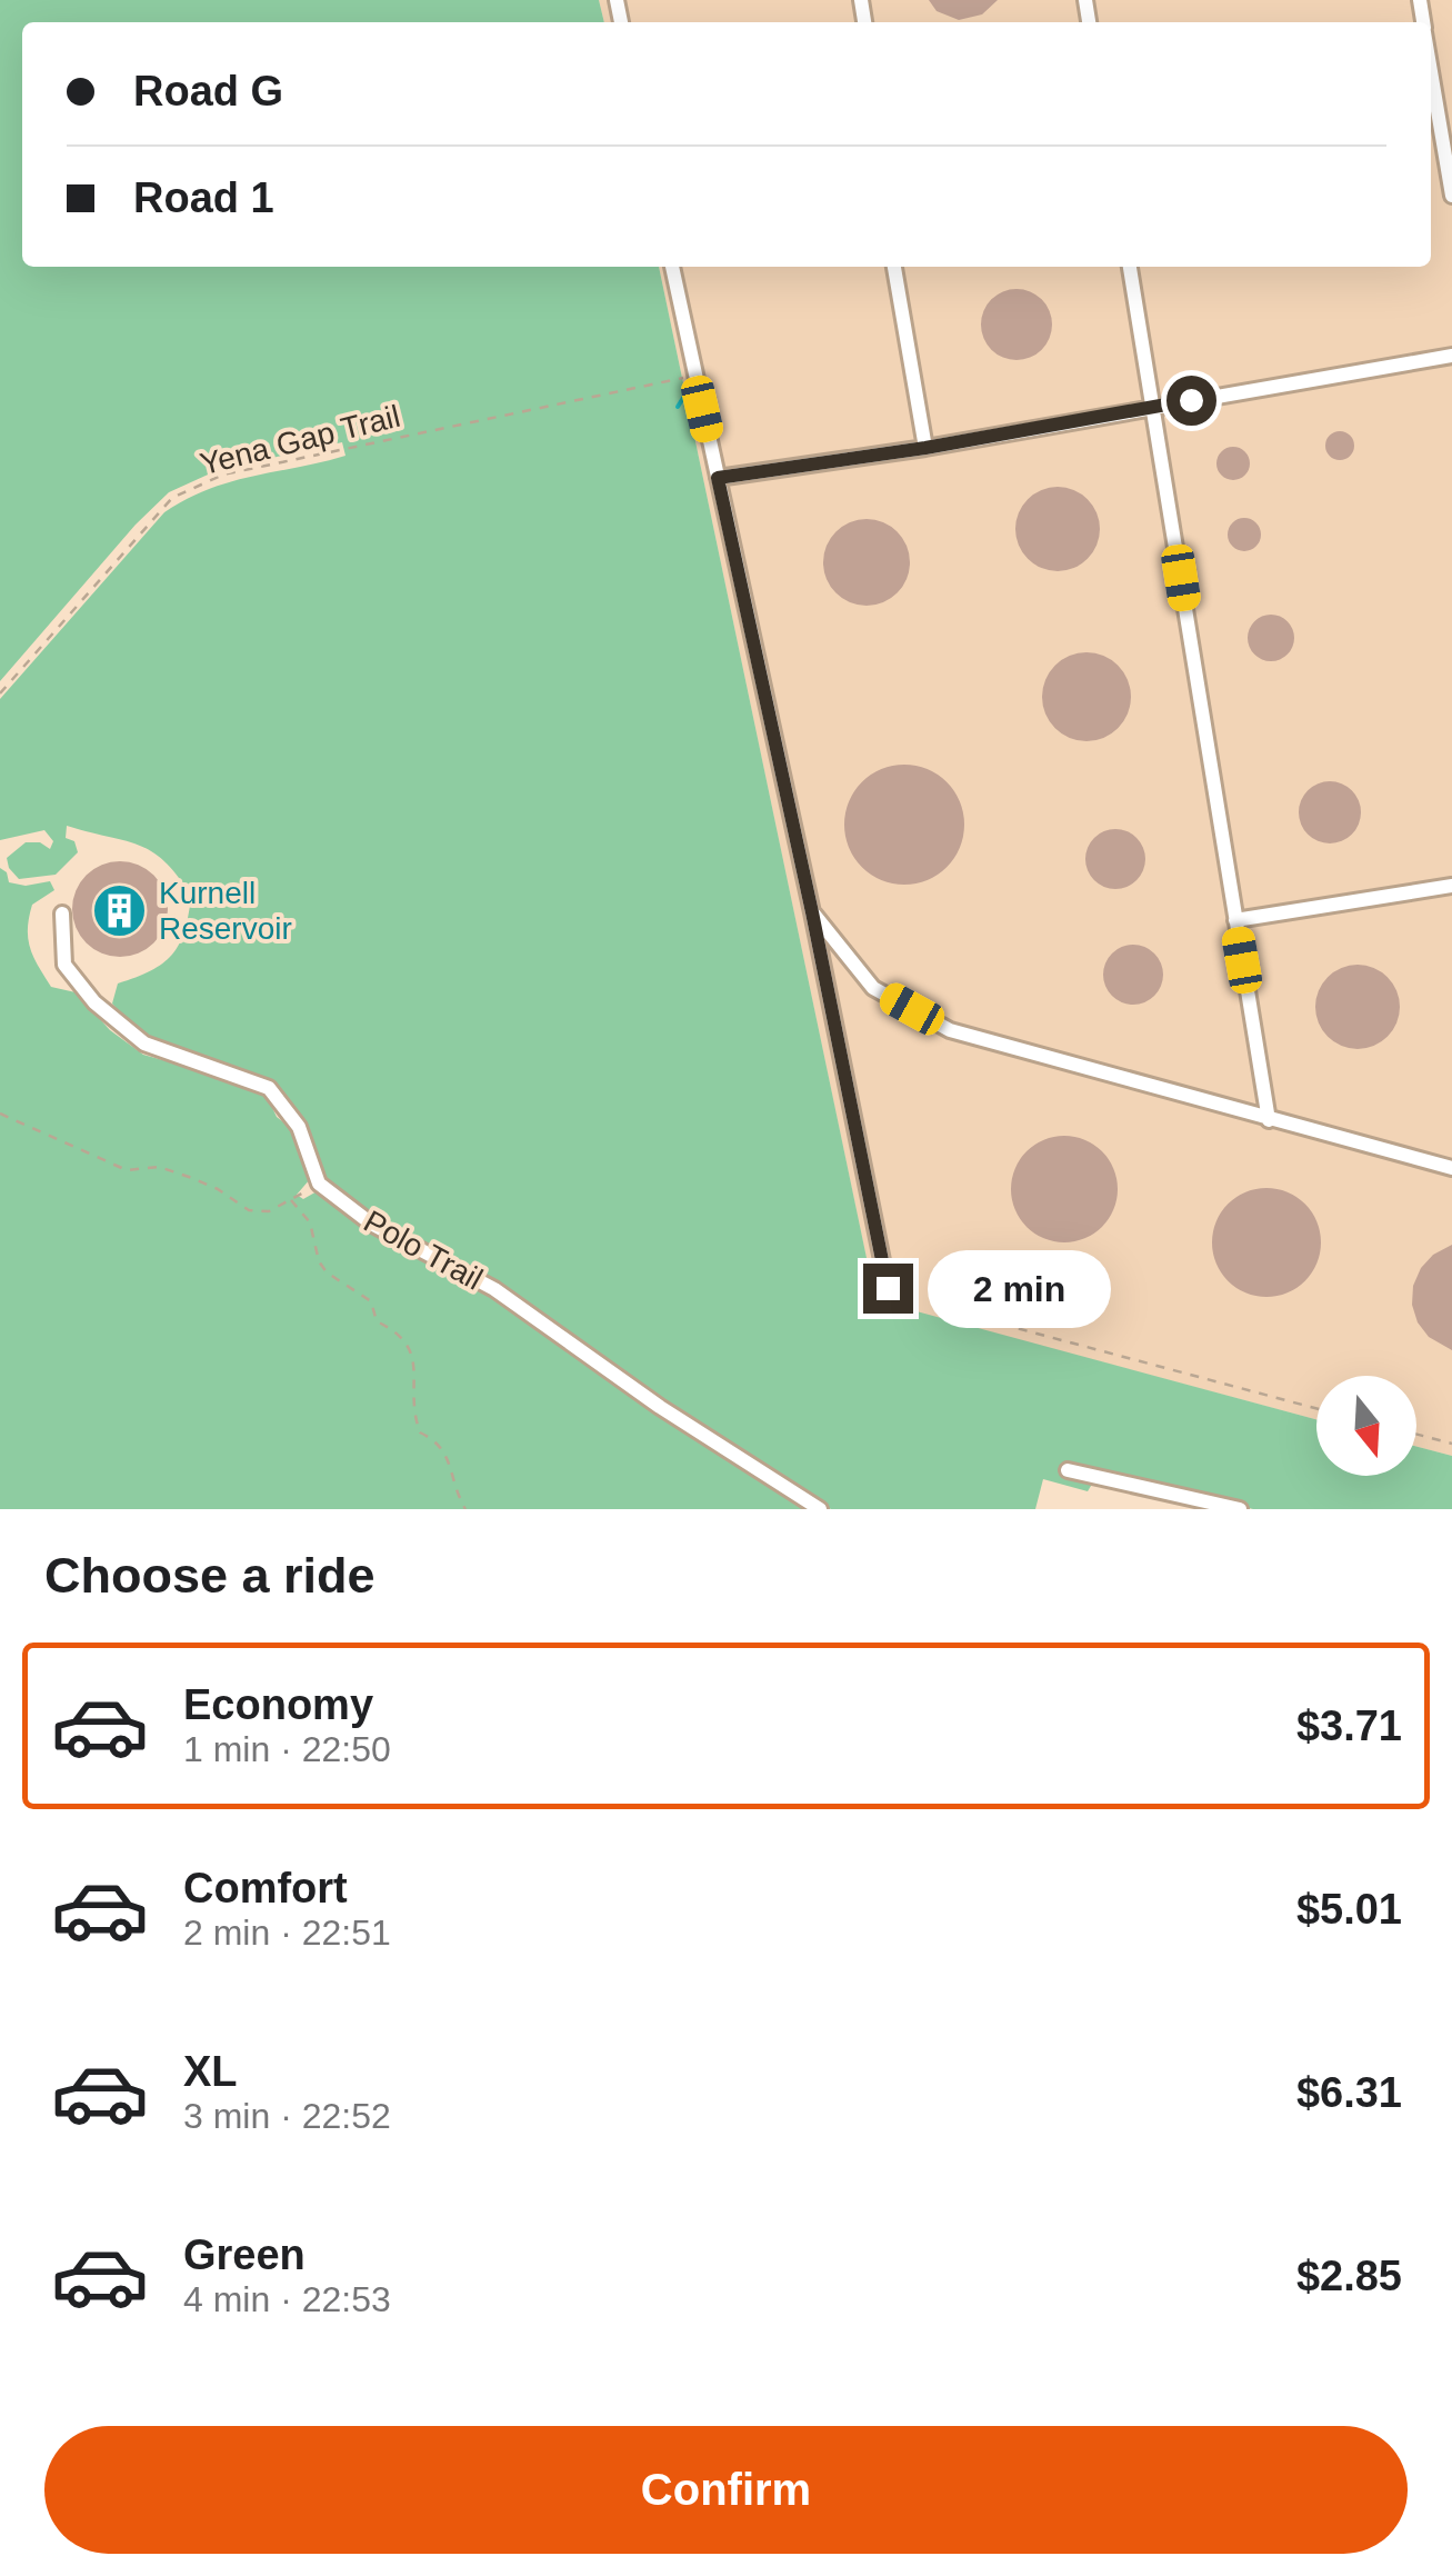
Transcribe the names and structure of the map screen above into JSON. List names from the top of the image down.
{
  "streets": {
    "street": ["Polo Trail"],
    "path": ["Yena Gap Trail"]
  },
  "places": {
    "building": ["Kurnell Reservoir"]
  },
  "north": "bottom",
  "page": {
    "banner": ["Road G", "Road 1"],
    "bubble": "2 min",
    "heading": "Choose a ride",
    "list": [
      {
        "name": "Economy",
        "note": "1 min · 22:50",
        "value": "$3.71"
      },
      {
        "name": "Comfort",
        "note": "2 min · 22:51",
        "value": "$5.01"
      },
      {
        "name": "XL",
        "note": "3 min · 22:52",
        "value": "$6.31"
      },
      {
        "name": "Green",
        "note": "4 min · 22:53",
        "value": "$2.85"
      }
    ],
    "buttons": "Confirm"
  }
}
